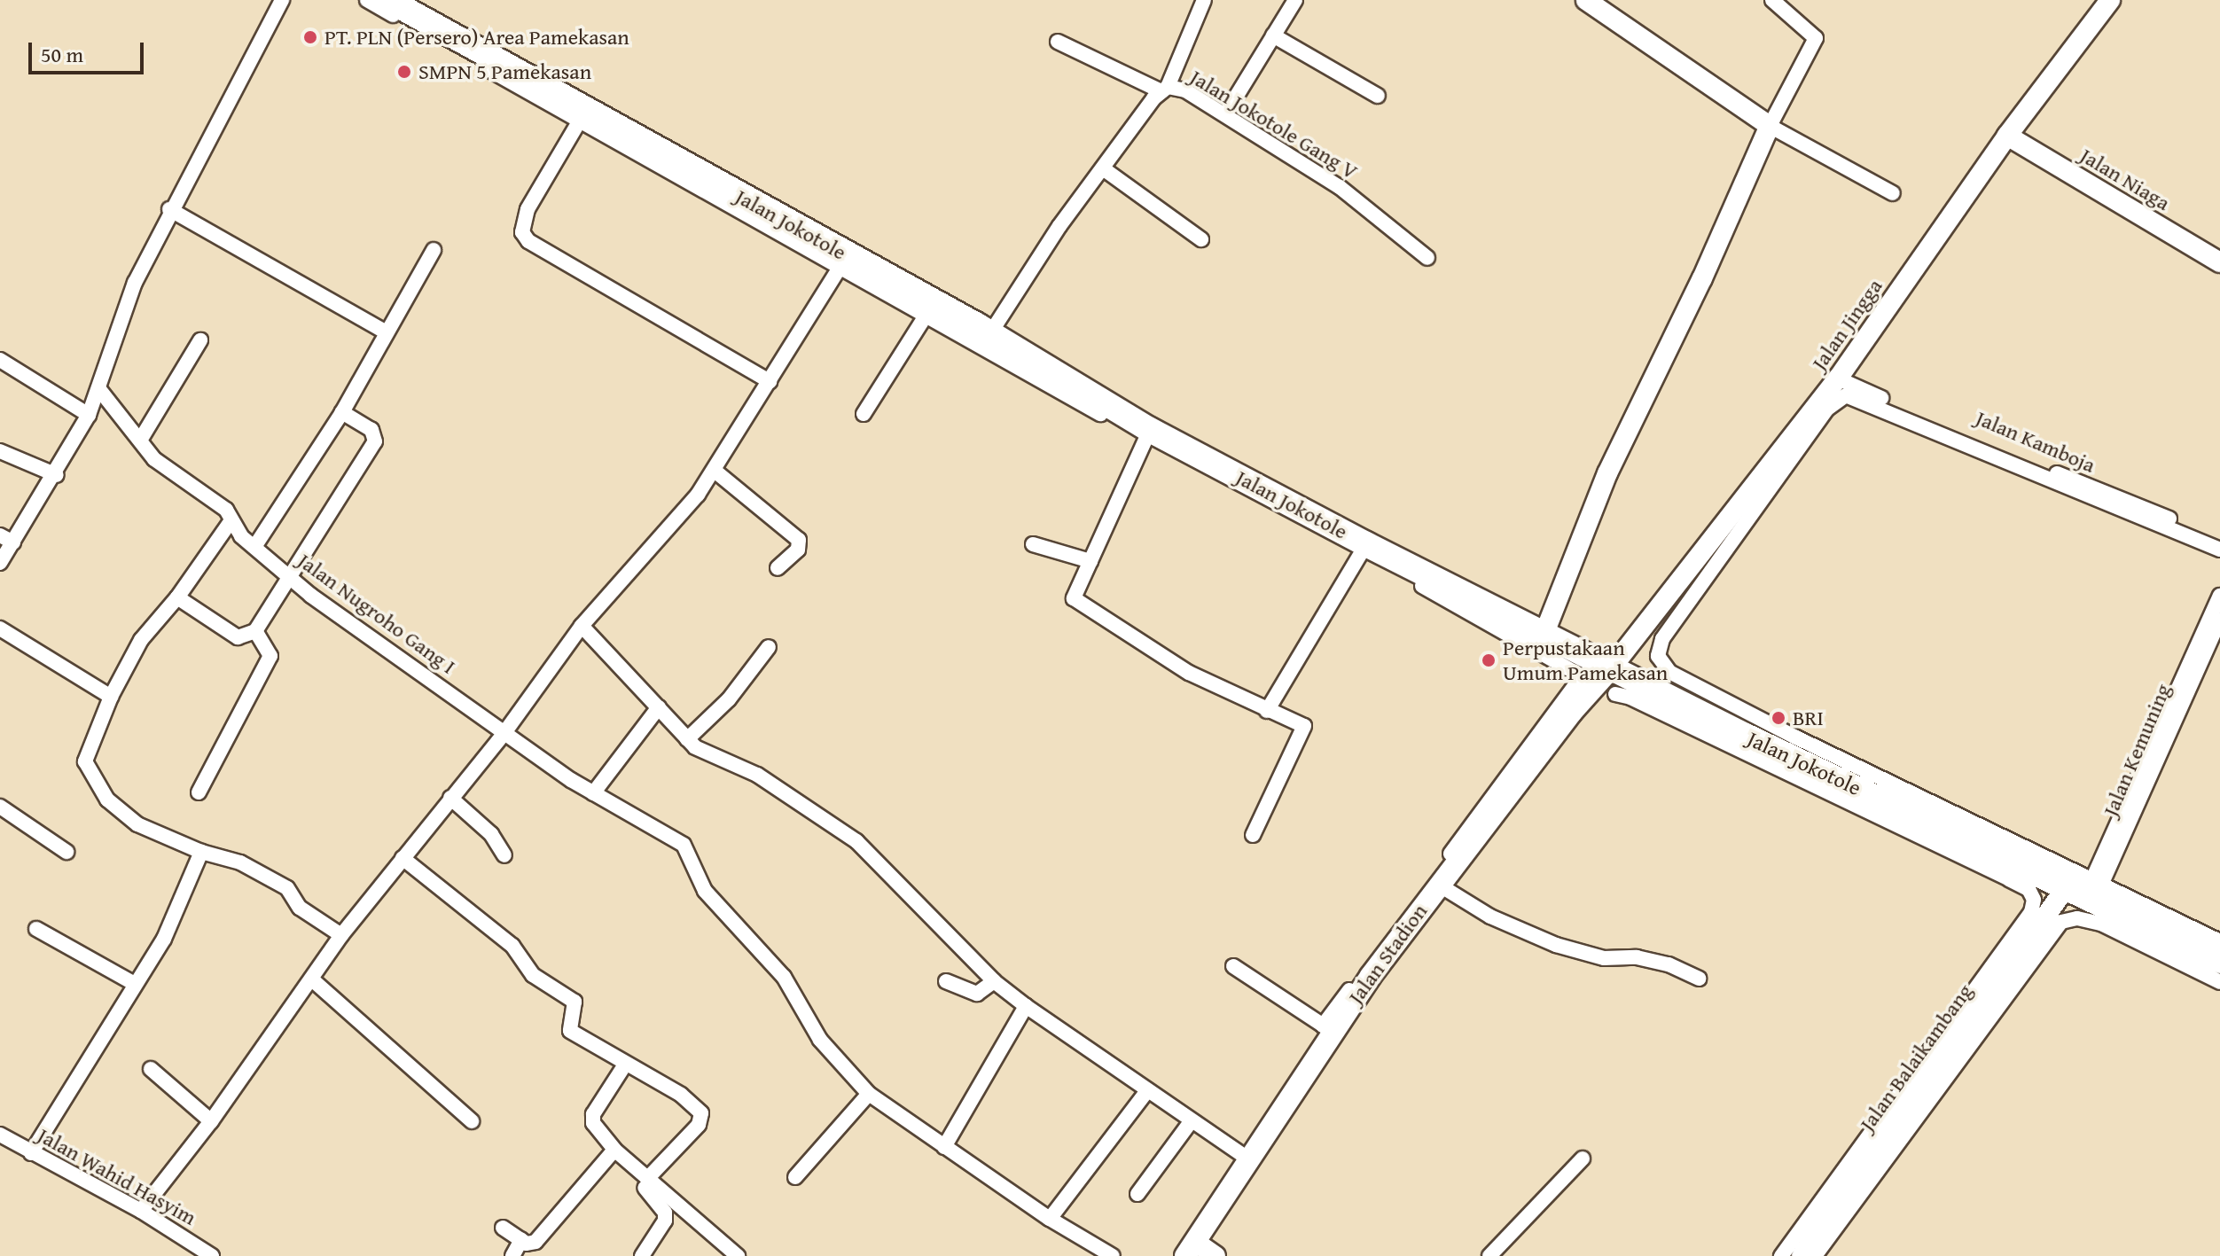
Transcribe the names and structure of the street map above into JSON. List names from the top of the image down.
{
  "streets": {
    "highway": ["Jalan Jokotole"],
    "main road": ["Jalan Stadion"],
    "street": [
      "Jalan Jokotole Gang V",
      "Jalan Niaga",
      "Jalan Jingga",
      "Jalan Kamboja",
      "Jalan Nugroho Gang I",
      "Jalan Kemuning",
      "Jalan Balaikambang",
      "Jalan Wahid Hasyim"
    ]
  },
  "crossings": [
    ["Jalan Jokotole Gang V", "Jalan Jokotole"],
    ["Jalan Niaga", "Jalan Jingga"],
    ["Jalan Jokotole", "Jalan Jingga"],
    ["Jalan Jokotole", "Jalan Kemuning"],
    ["Jalan Jokotole", "Jalan Stadion"],
    ["Jalan Jokotole", "Jalan Balaikambang"],
    ["Jalan Jingga", "Jalan Kamboja"],
    ["Jalan Jingga", "Jalan Stadion"]
  ],
  "places": [
    "PT. PLN (Persero) Area Pamekasan",
    "SMPN 5 Pamekasan",
    "Perpustakaan Umum Pamekasan",
    "BRI"
  ],
  "scale_bar": "50 m"
}
